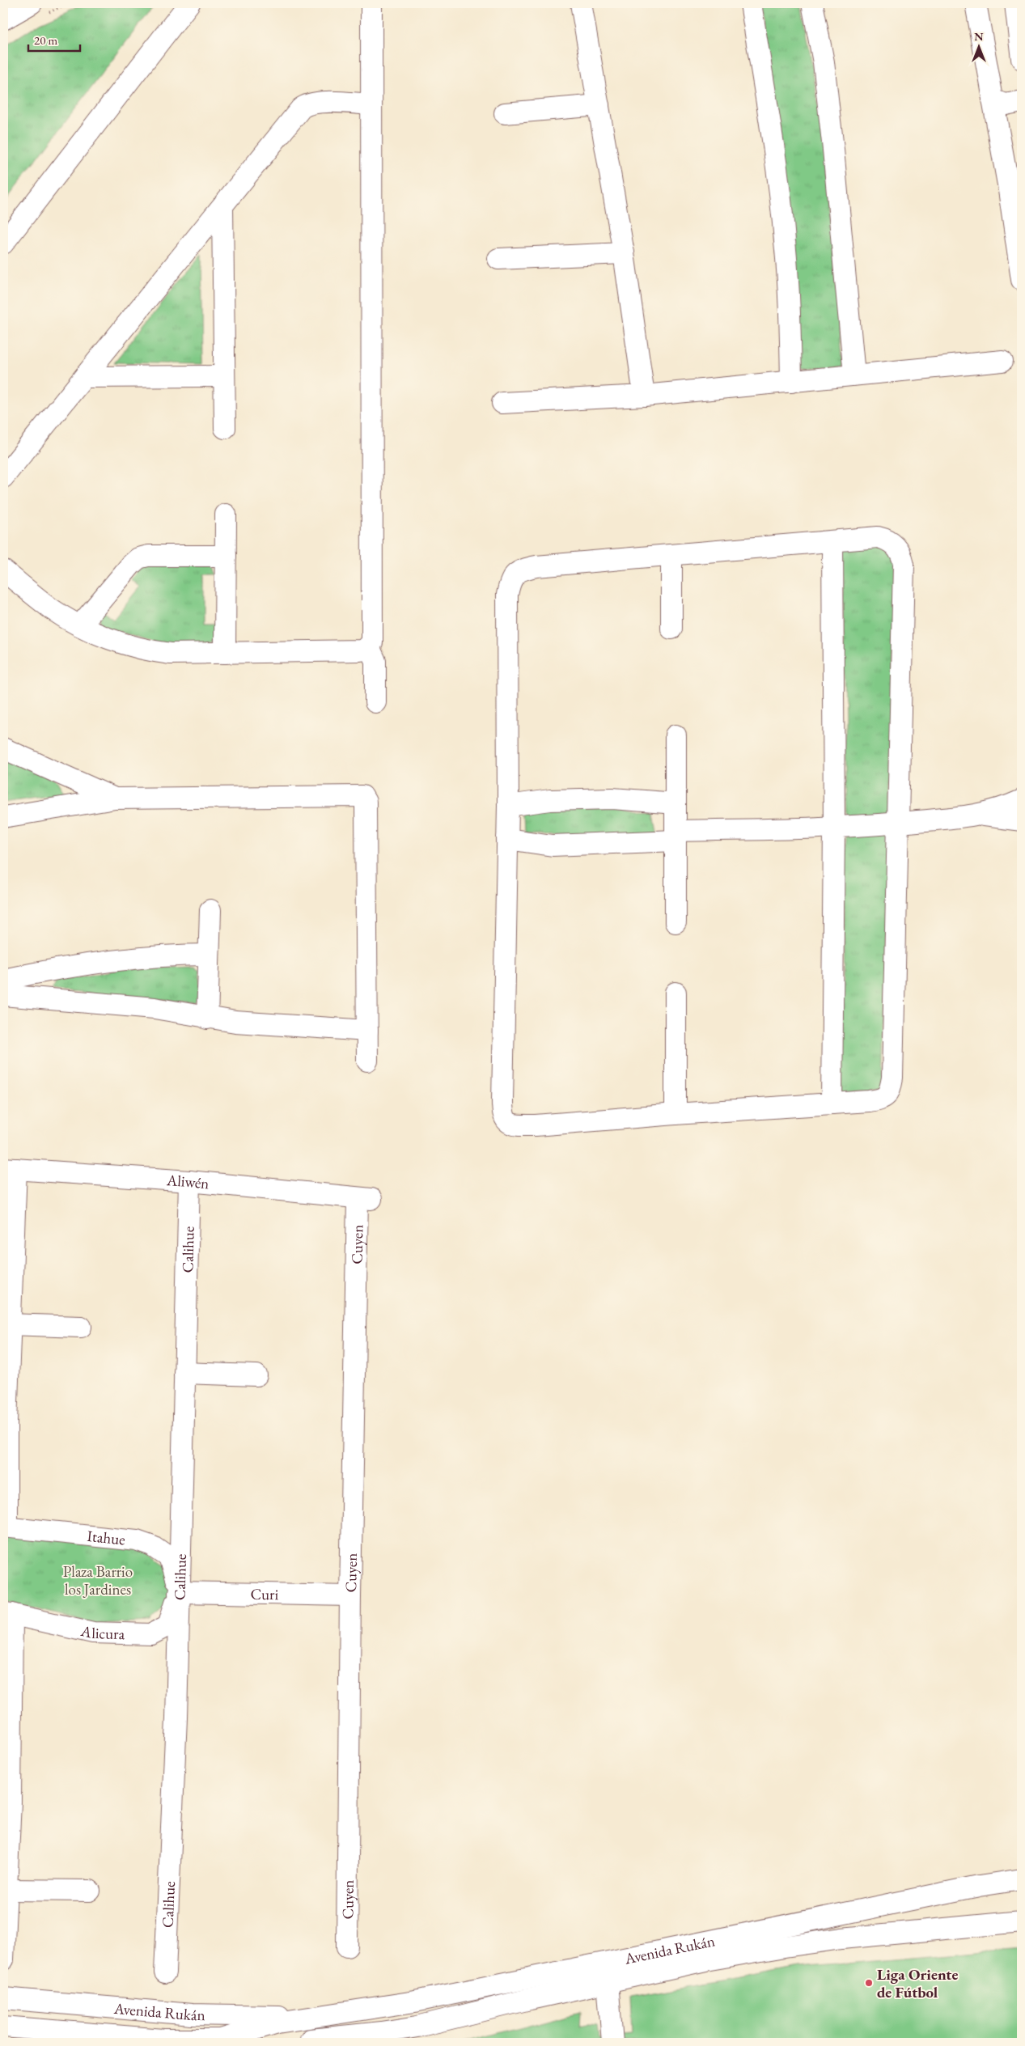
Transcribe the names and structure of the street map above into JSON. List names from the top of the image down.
{
  "streets": {
    "street": [
      "Aliwén",
      "Cuyen",
      "Calihue",
      "Itahue",
      "Curi",
      "Alicura",
      "Avenida Rukán"
    ]
  },
  "crossings": [
    ["Aliwén", "Cuyen"],
    ["Aliwén", "Calihue"],
    ["Cuyen", "Curi"],
    ["Calihue", "Itahue"],
    ["Calihue", "Curi"],
    ["Calihue", "Alicura"],
    ["Itahue", "Curi"],
    ["Itahue", "Alicura"],
    ["Curi", "Alicura"]
  ],
  "parks": ["Plaza Barrio los Jardines"],
  "places": ["Liga Oriente de Fútbol"],
  "scale_bar": "20 m",
  "north": "top"
}
